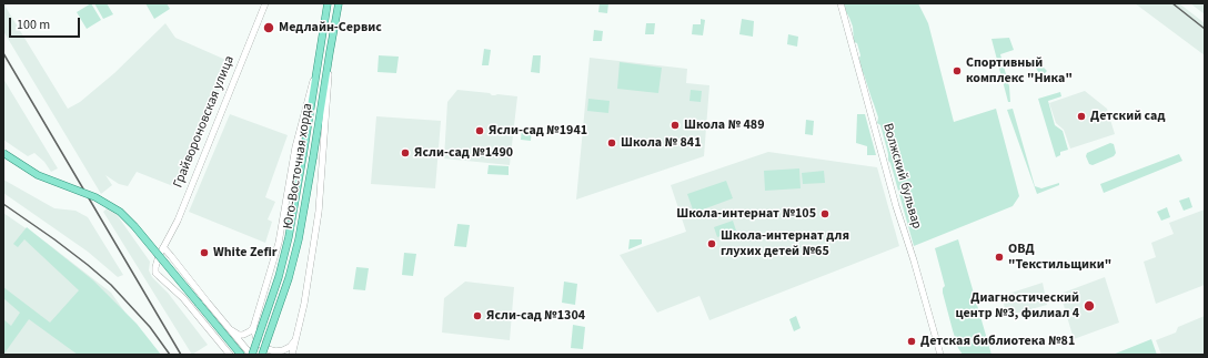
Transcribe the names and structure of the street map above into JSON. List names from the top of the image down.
{
  "streets": {
    "main road": ["Грайвороновская улица", "Юго-Восточная хорда", "Волжский бульвар"]
  },
  "places": [
    "Медлайн-Сервис",
    "Спортивный комплекс \"Ника\"",
    "Детский сад",
    "Школа № 489",
    "Ясли-сад №1941",
    "Школа № 841",
    "Ясли-сад №1490",
    "Школа-интернат №105",
    "Школа-интернат для глухих детей №65",
    "White Zefir",
    "ОВД \"Текстильщики\"",
    "Диагностический центр №3, филиал 4",
    "Ясли-сад №1304",
    "Детская библиотека №81"
  ],
  "scale_bar": "100 m"
}
